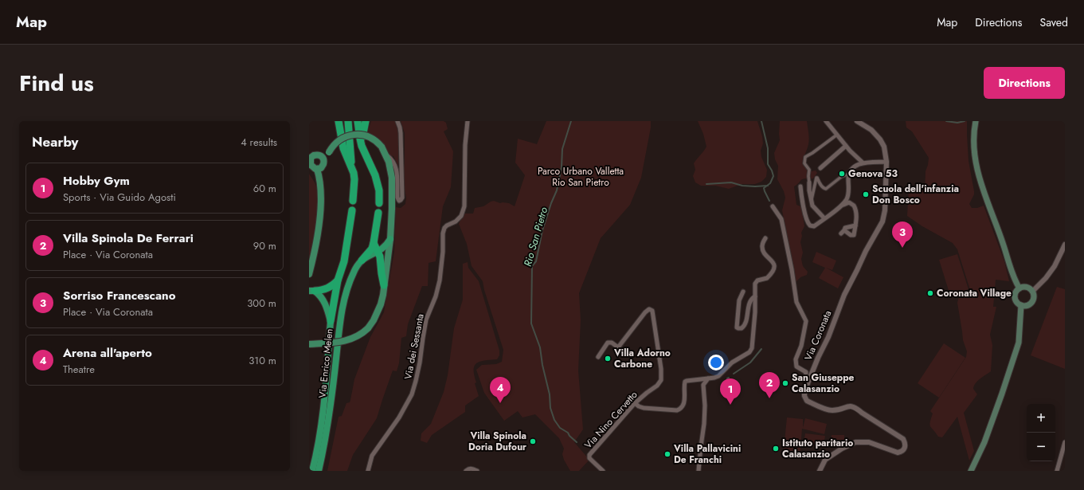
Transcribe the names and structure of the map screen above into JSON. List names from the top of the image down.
{
  "streets": {
    "highway": ["Via Enrico Melen"],
    "street": ["Via Coronata", "Via dei Sessanta", "Via Nino Cervetto"]
  },
  "water": ["Rio San Pietro"],
  "parks": ["Parco Urbano Valletta Rio San Pietro"],
  "places": [
    "Genova 53",
    "Scuola dell'infanzia Don Bosco",
    "Coronata Village",
    "Villa Adorno Carbone",
    "San Giuseppe Calasanzio",
    "Villa Spinola Doria Dufour",
    "Istituto paritario Calasanzio",
    "Villa Pallavicini De Franchi"
  ],
  "page": {
    "header": "Map",
    "nav": ["Map", "Directions", "Saved"],
    "title": "Find us",
    "buttons": "Directions",
    "heading": ["Nearby", "4 results"],
    "list": [
      {
        "mark": "1",
        "name": "Hobby Gym",
        "note": "Sports · Via Guido Agosti",
        "value": "60 m"
      },
      {
        "mark": "2",
        "name": "Villa Spinola De Ferrari",
        "note": "Place · Via Coronata",
        "value": "90 m"
      },
      {
        "mark": "3",
        "name": "Sorriso Francescano",
        "note": "Place · Via Coronata",
        "value": "300 m"
      },
      {
        "mark": "4",
        "name": "Arena all'aperto",
        "note": "Theatre",
        "value": "310 m"
      }
    ],
    "pins": [
      "3",
      "2",
      "4",
      "1"
    ],
    "map_buttons": ["+", "−"]
  }
}
